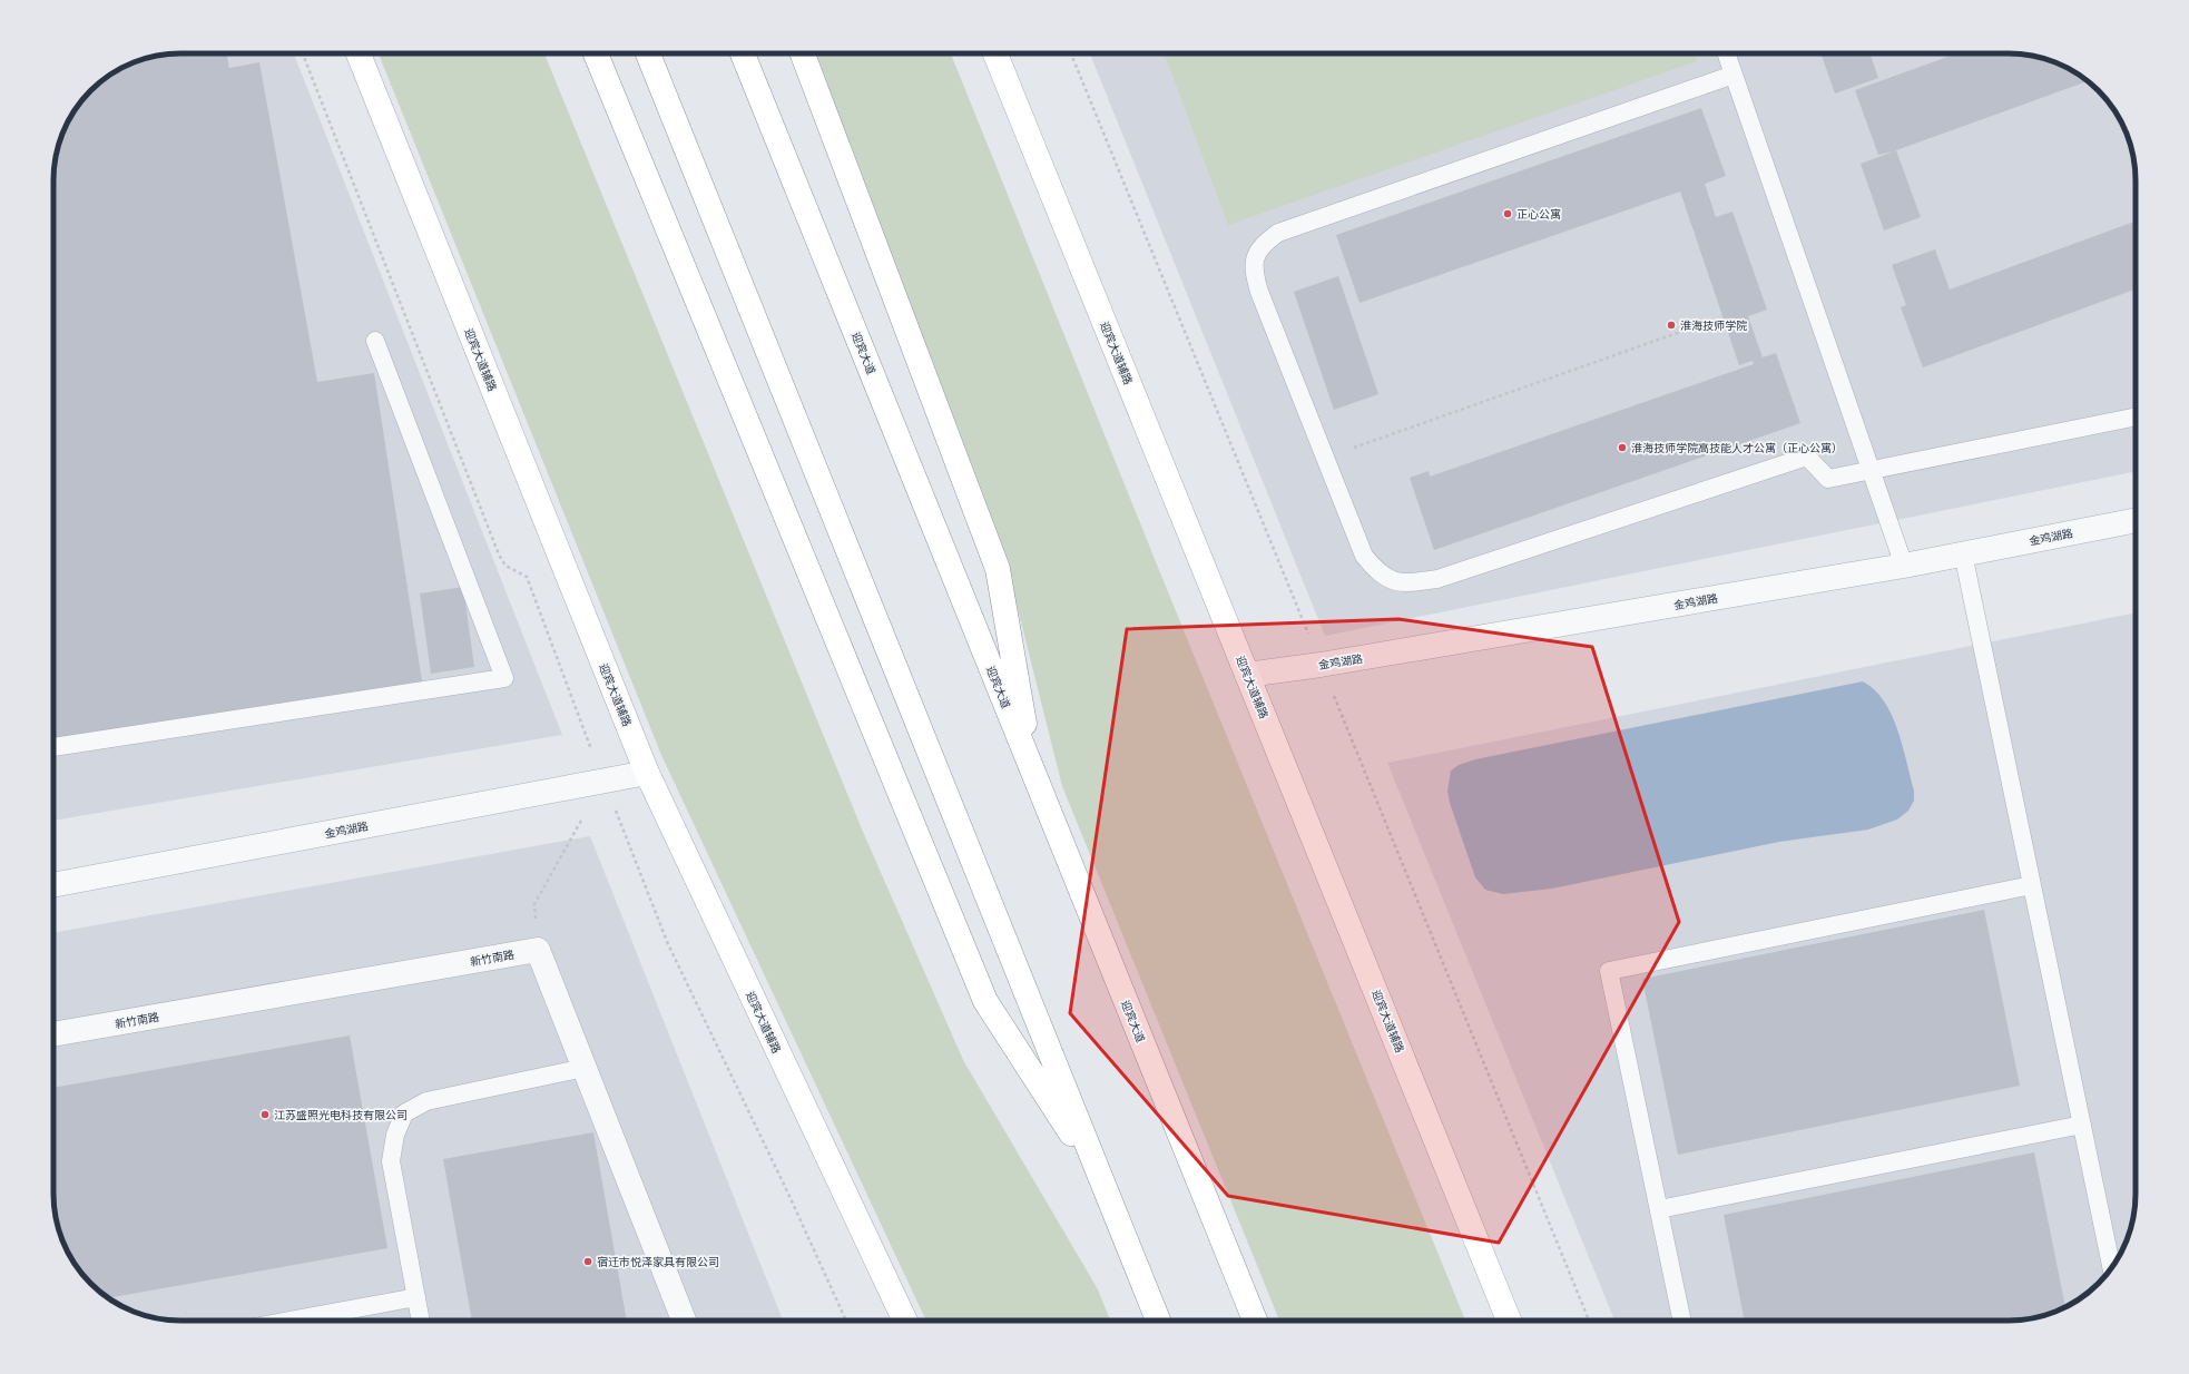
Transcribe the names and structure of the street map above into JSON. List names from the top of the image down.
{
  "streets": {
    "main road": ["迎宾大道", "迎宾大道辅路"],
    "street": ["金鸡湖路", "新竹南路"]
  },
  "crossings": [
    ["迎宾大道辅路", "金鸡湖路"]
  ],
  "places": [
    "正心公寓",
    "淮海技师学院",
    "淮海技师学院高技能人才公寓（正心公寓）",
    "江苏盛照光电科技有限公司",
    "宿迁市悦泽家具有限公司"
  ]
}
